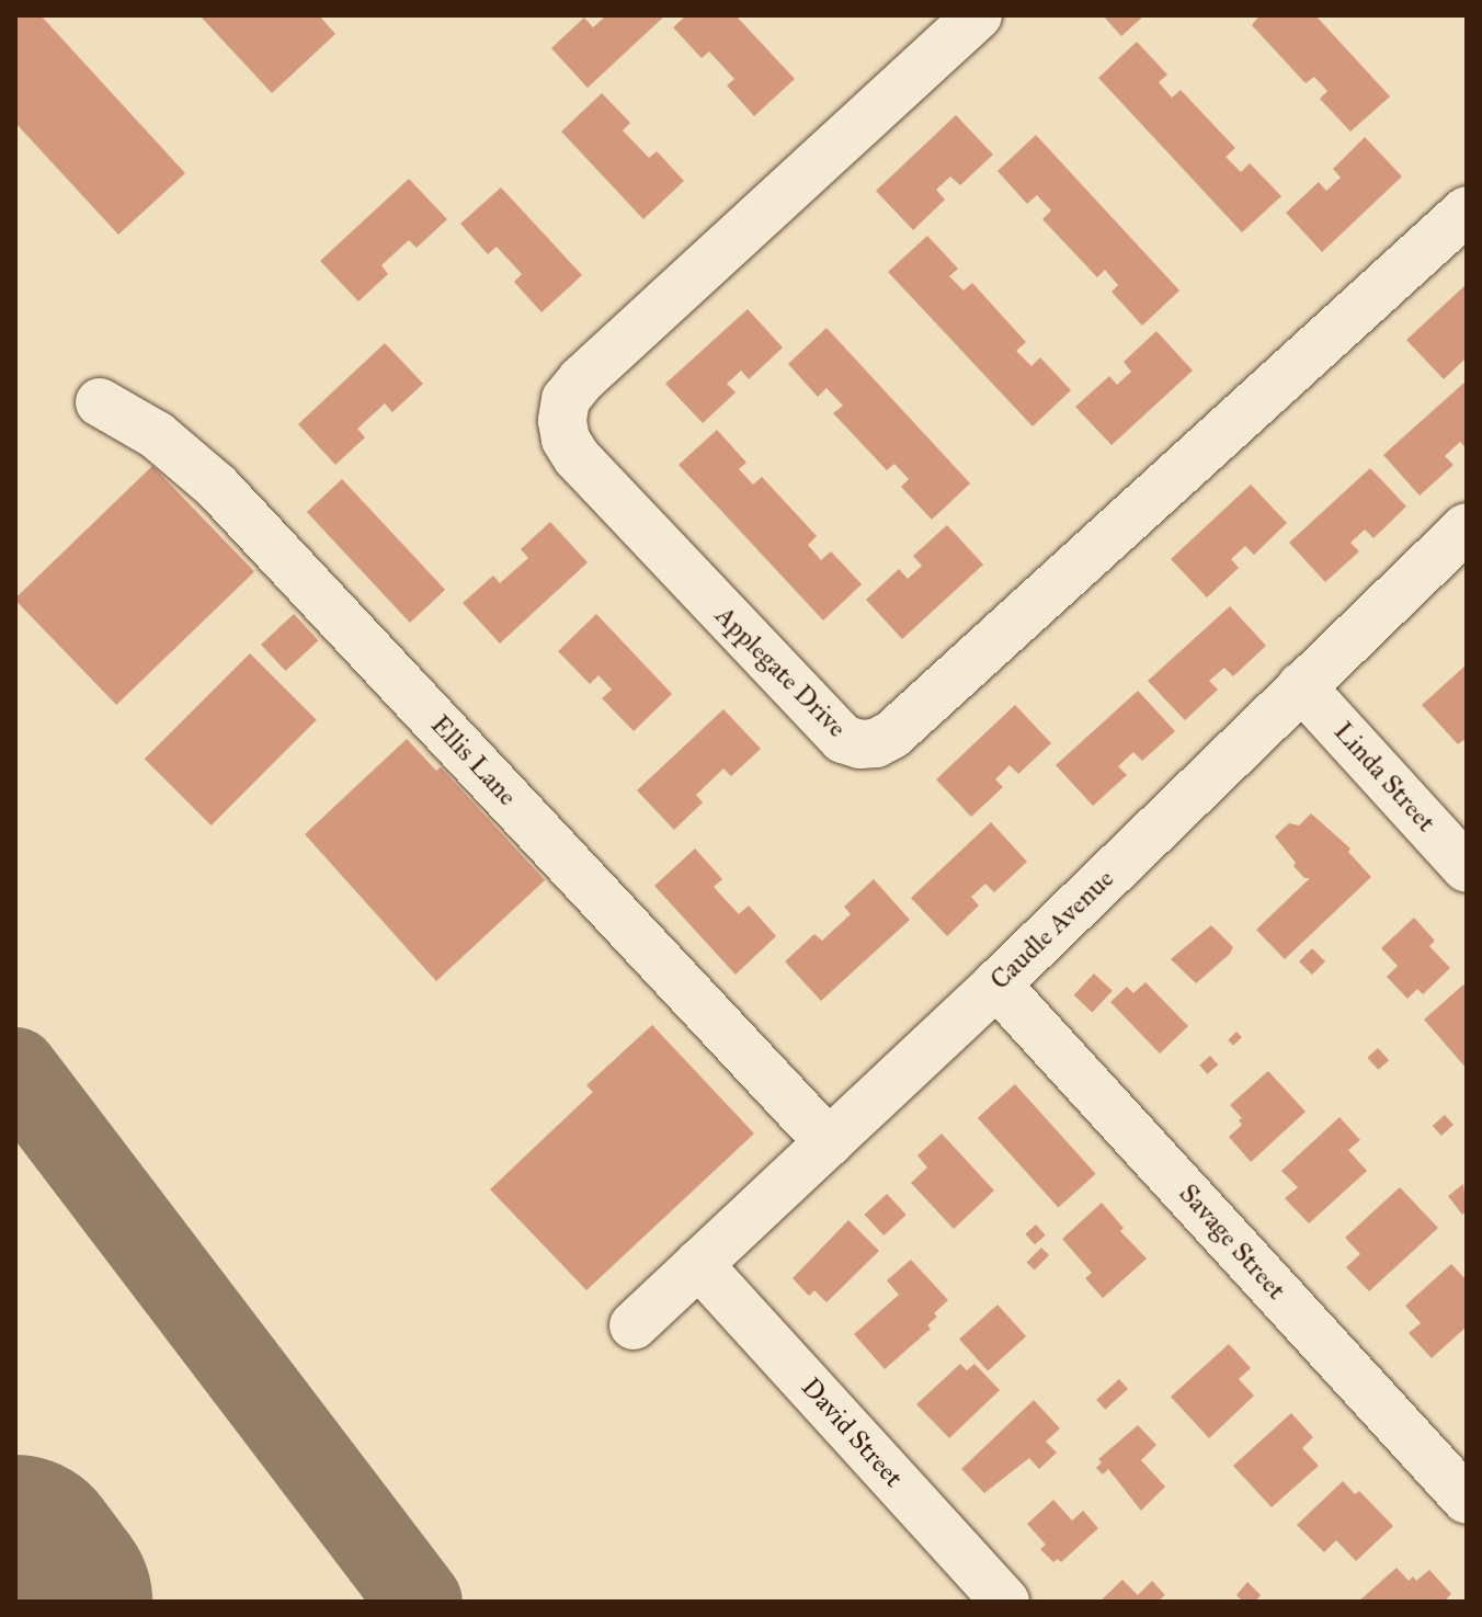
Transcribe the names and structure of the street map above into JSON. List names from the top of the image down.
{
  "streets": {
    "street": [
      "Applegate Drive",
      "Ellis Lane",
      "Linda Street",
      "Caudle Avenue",
      "Savage Street",
      "David Street"
    ]
  },
  "crossings": [
    ["Ellis Lane", "Caudle Avenue"],
    ["Linda Street", "Caudle Avenue"],
    ["Caudle Avenue", "Savage Street"],
    ["Caudle Avenue", "David Street"]
  ]
}
